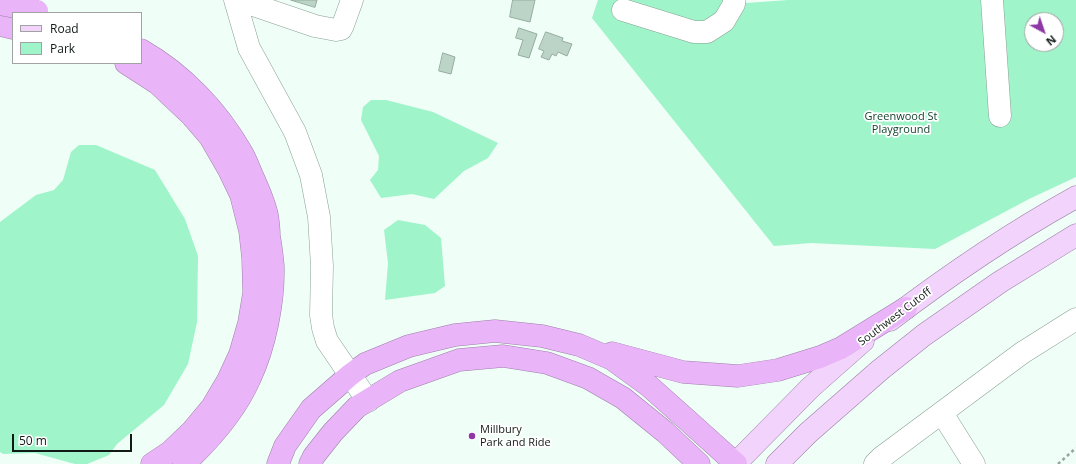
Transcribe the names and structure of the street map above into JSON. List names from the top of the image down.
{
  "streets": {
    "main road": ["Southwest Cutoff"]
  },
  "parks": ["Greenwood St Playground"],
  "places": ["Millbury Park and Ride"],
  "legend": ["Road", "Park"],
  "scale_bar": "50 m",
  "north": "bottom right"
}
